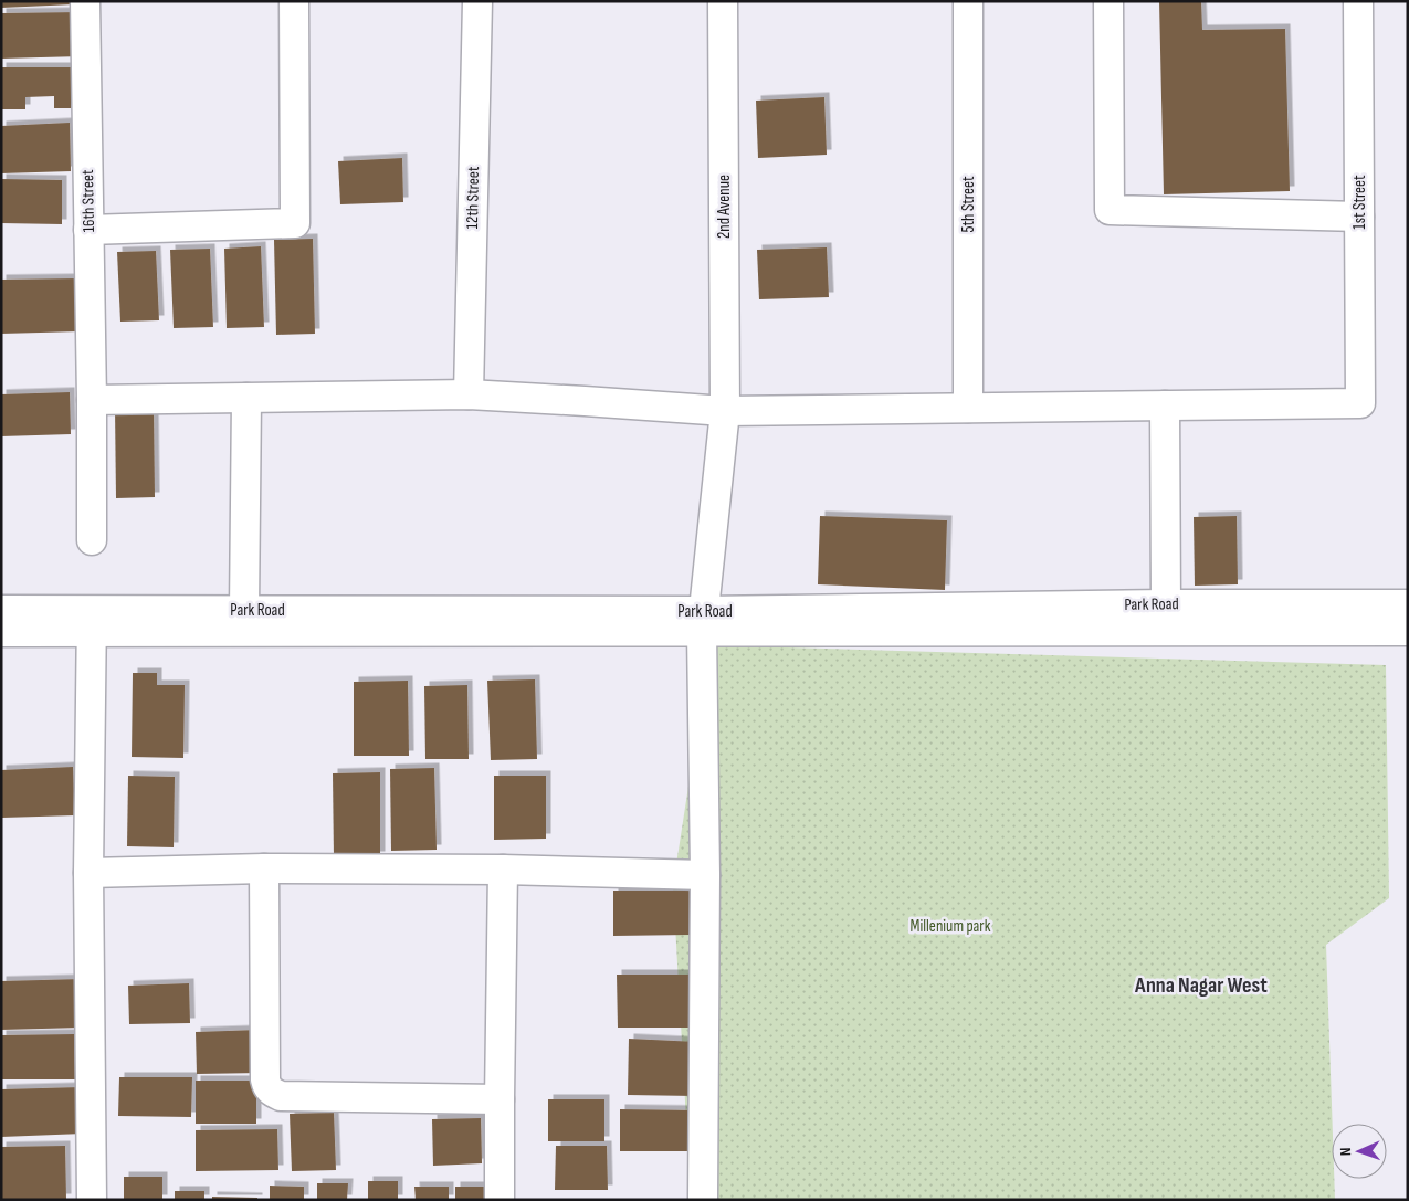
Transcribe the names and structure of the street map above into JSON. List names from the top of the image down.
{
  "streets": {
    "street": [
      "12th Street",
      "16th Street",
      "1st Street",
      "5th Street",
      "2nd Avenue",
      "Park Road"
    ]
  },
  "crossings": [
    ["2nd Avenue", "Park Road"]
  ],
  "districts": ["Anna Nagar West"],
  "parks": ["Millenium park"],
  "north": "left"
}
